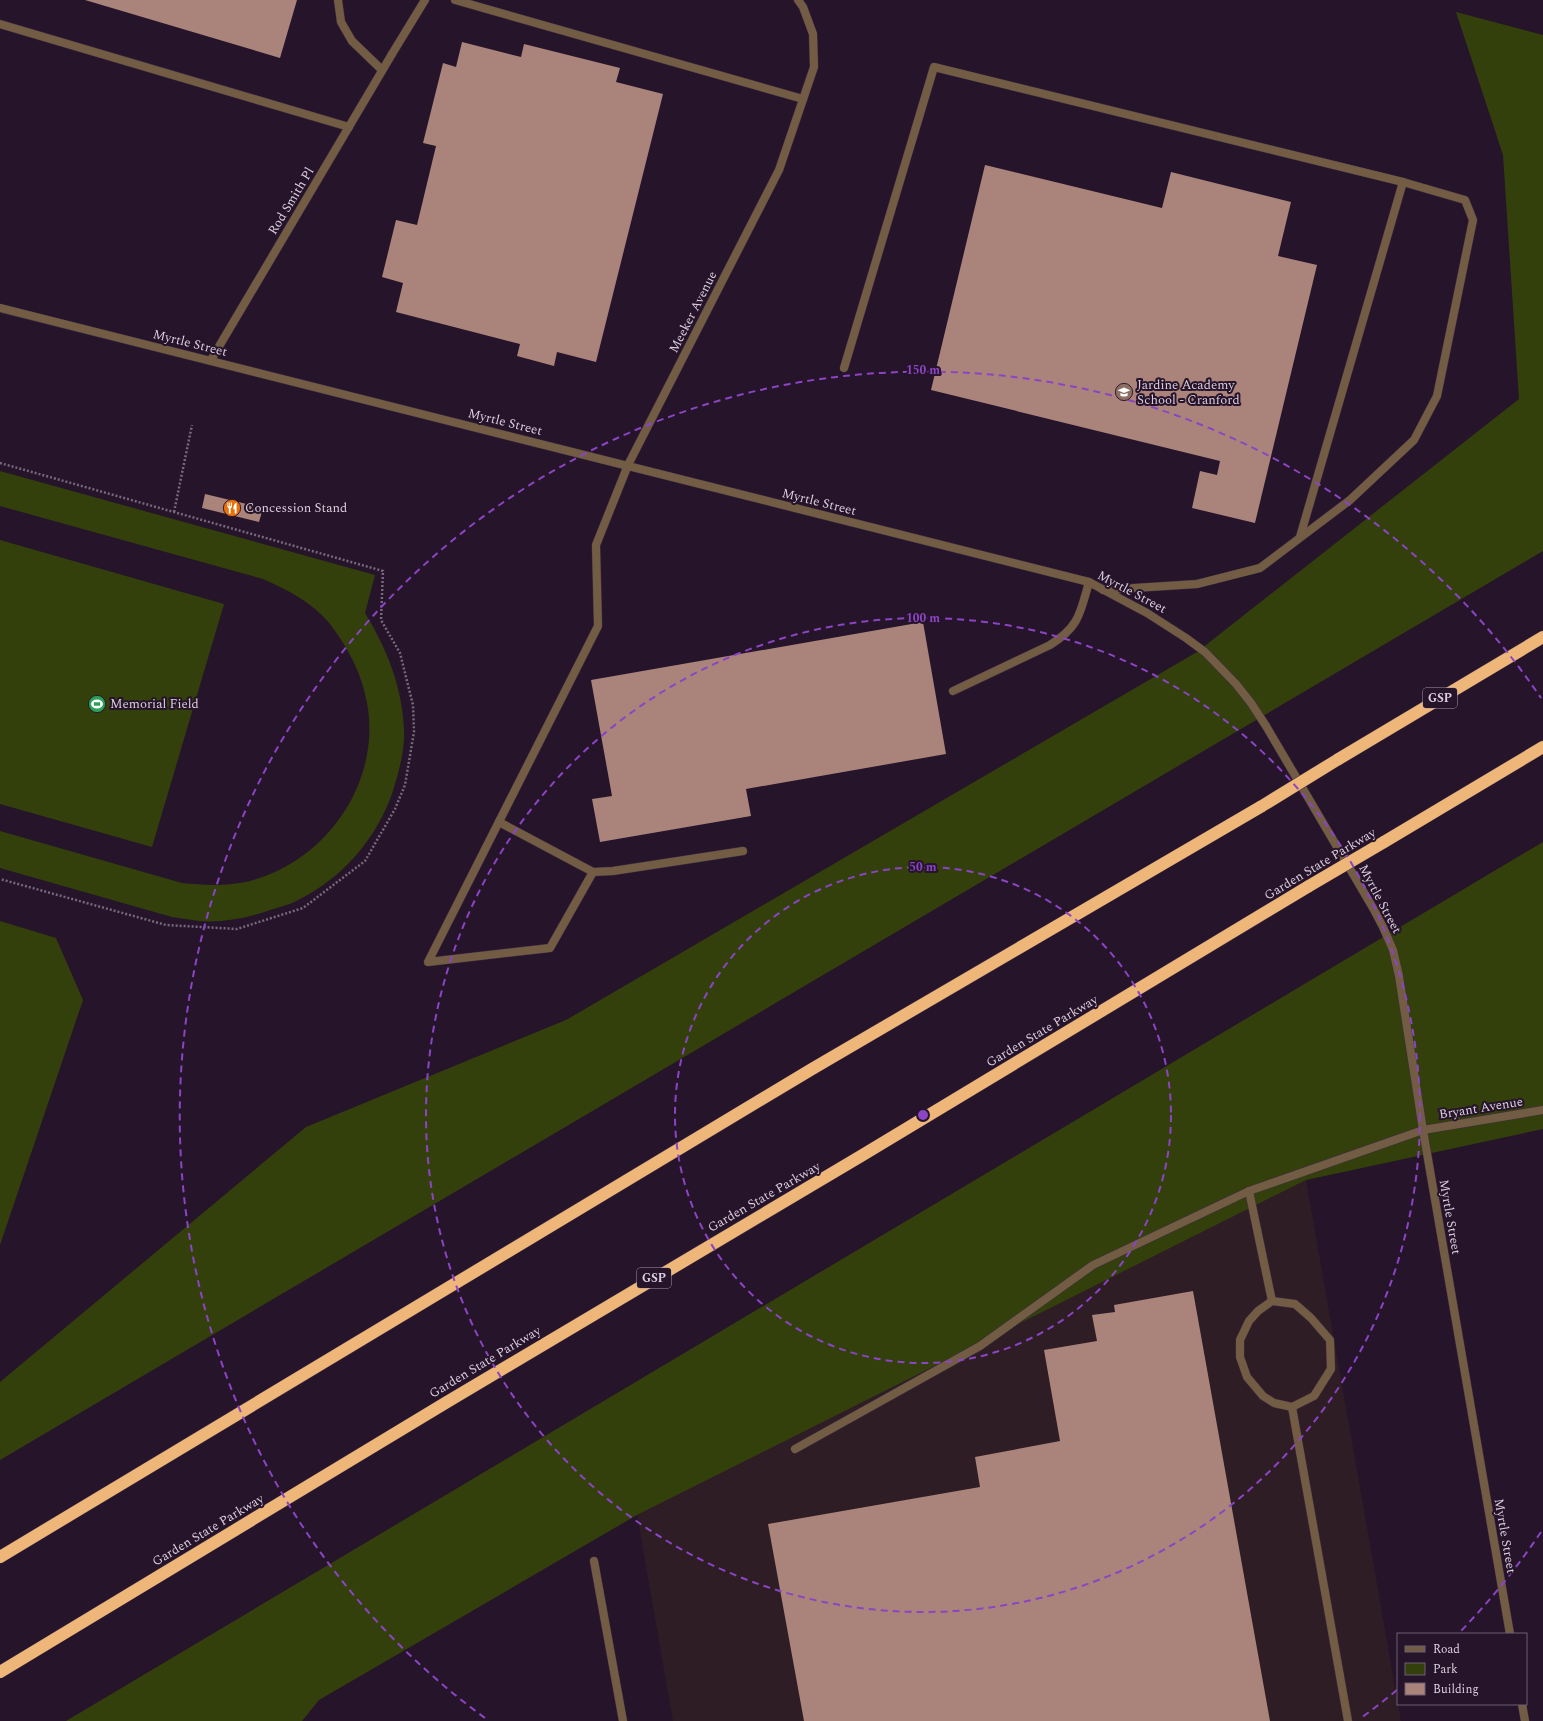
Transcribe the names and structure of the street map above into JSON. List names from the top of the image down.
{
  "streets": {
    "highway": ["GSP", "Garden State Parkway"],
    "street": [
      "Rod Smith Pl",
      "Meeker Avenue",
      "Myrtle Street",
      "Bryant Avenue"
    ]
  },
  "crossings": [
    ["Rod Smith Pl", "Myrtle Street"],
    ["Meeker Avenue", "Myrtle Street"],
    ["Myrtle Street", "Bryant Avenue"]
  ],
  "places": {
    "school or university": ["Jardine Academy School - Cranford"],
    "restaurant": ["Concession Stand"],
    "sports": ["Memorial Field"]
  },
  "legend": ["Road", "Park", "Building"],
  "rings": ["150 m", "100 m", "50 m"]
}
